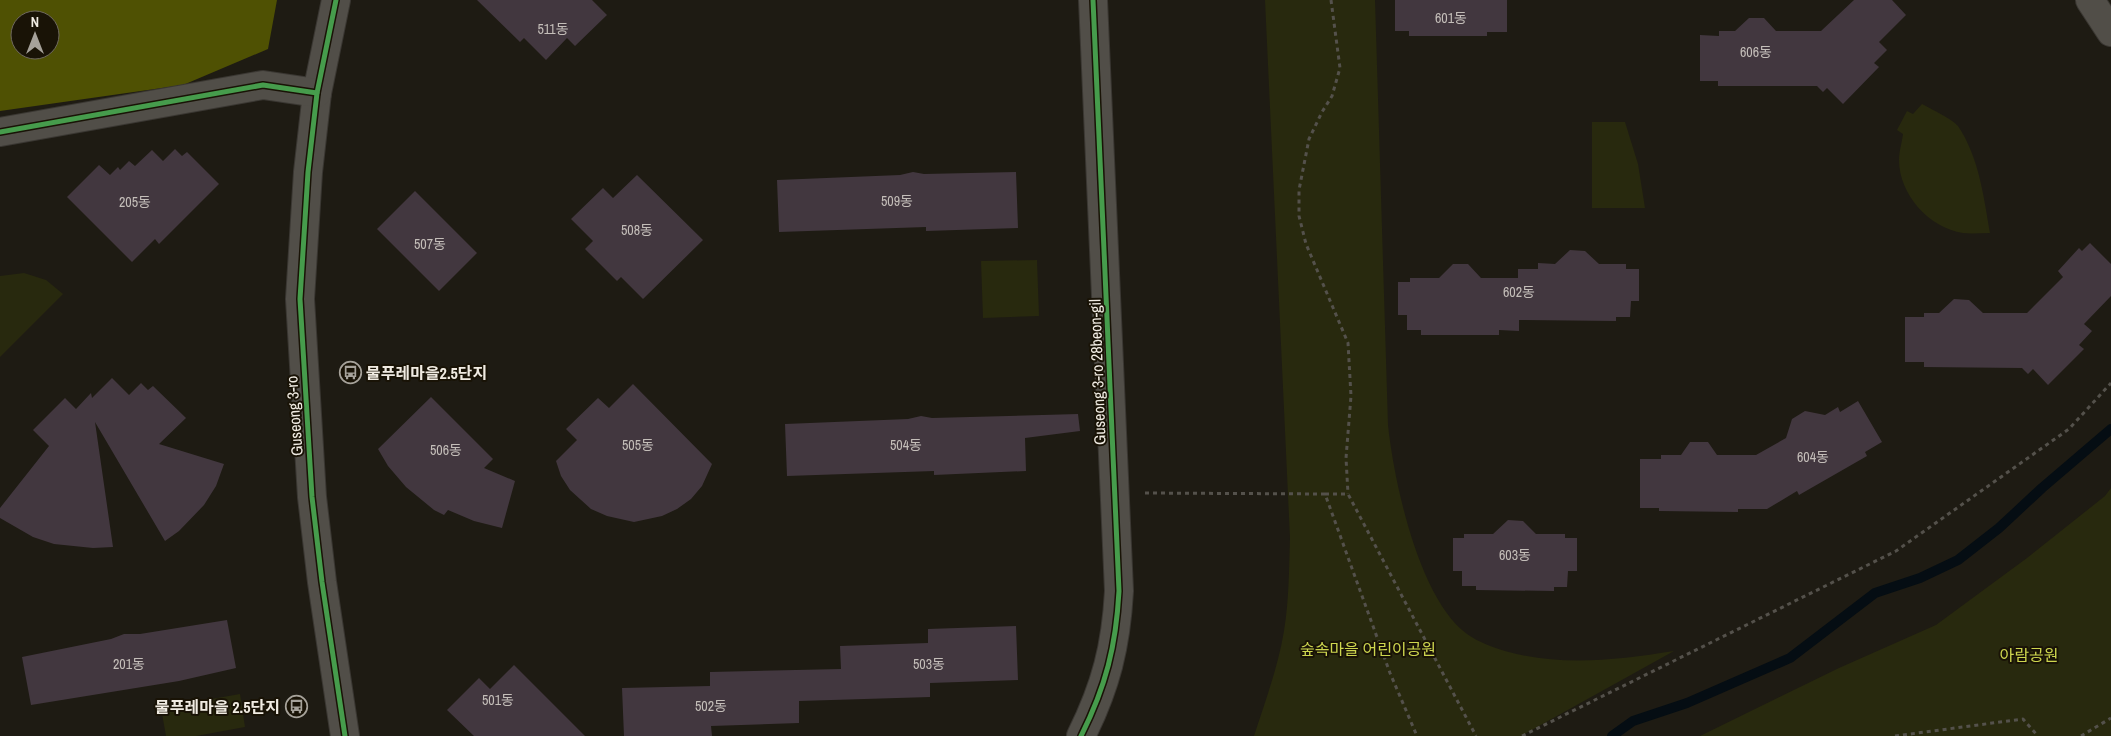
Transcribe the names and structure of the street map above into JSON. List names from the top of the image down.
{
  "streets": {
    "street": ["Guseong 3-ro 28beon-gil", "Guseong 3-ro"]
  },
  "parks": ["숲속마을 어린이공원", "아람공원"],
  "places": {
    "bus stop": ["물푸레마을2.5단지", "물푸레마을 2.5단지"]
  },
  "house_numbers": [
    "601동",
    "511동",
    "606동",
    "509동",
    "205동",
    "508동",
    "507동",
    "602동",
    "505동",
    "504동",
    "506동",
    "604동",
    "603동",
    "201동",
    "503동",
    "501동",
    "502동"
  ],
  "north": "top"
}
